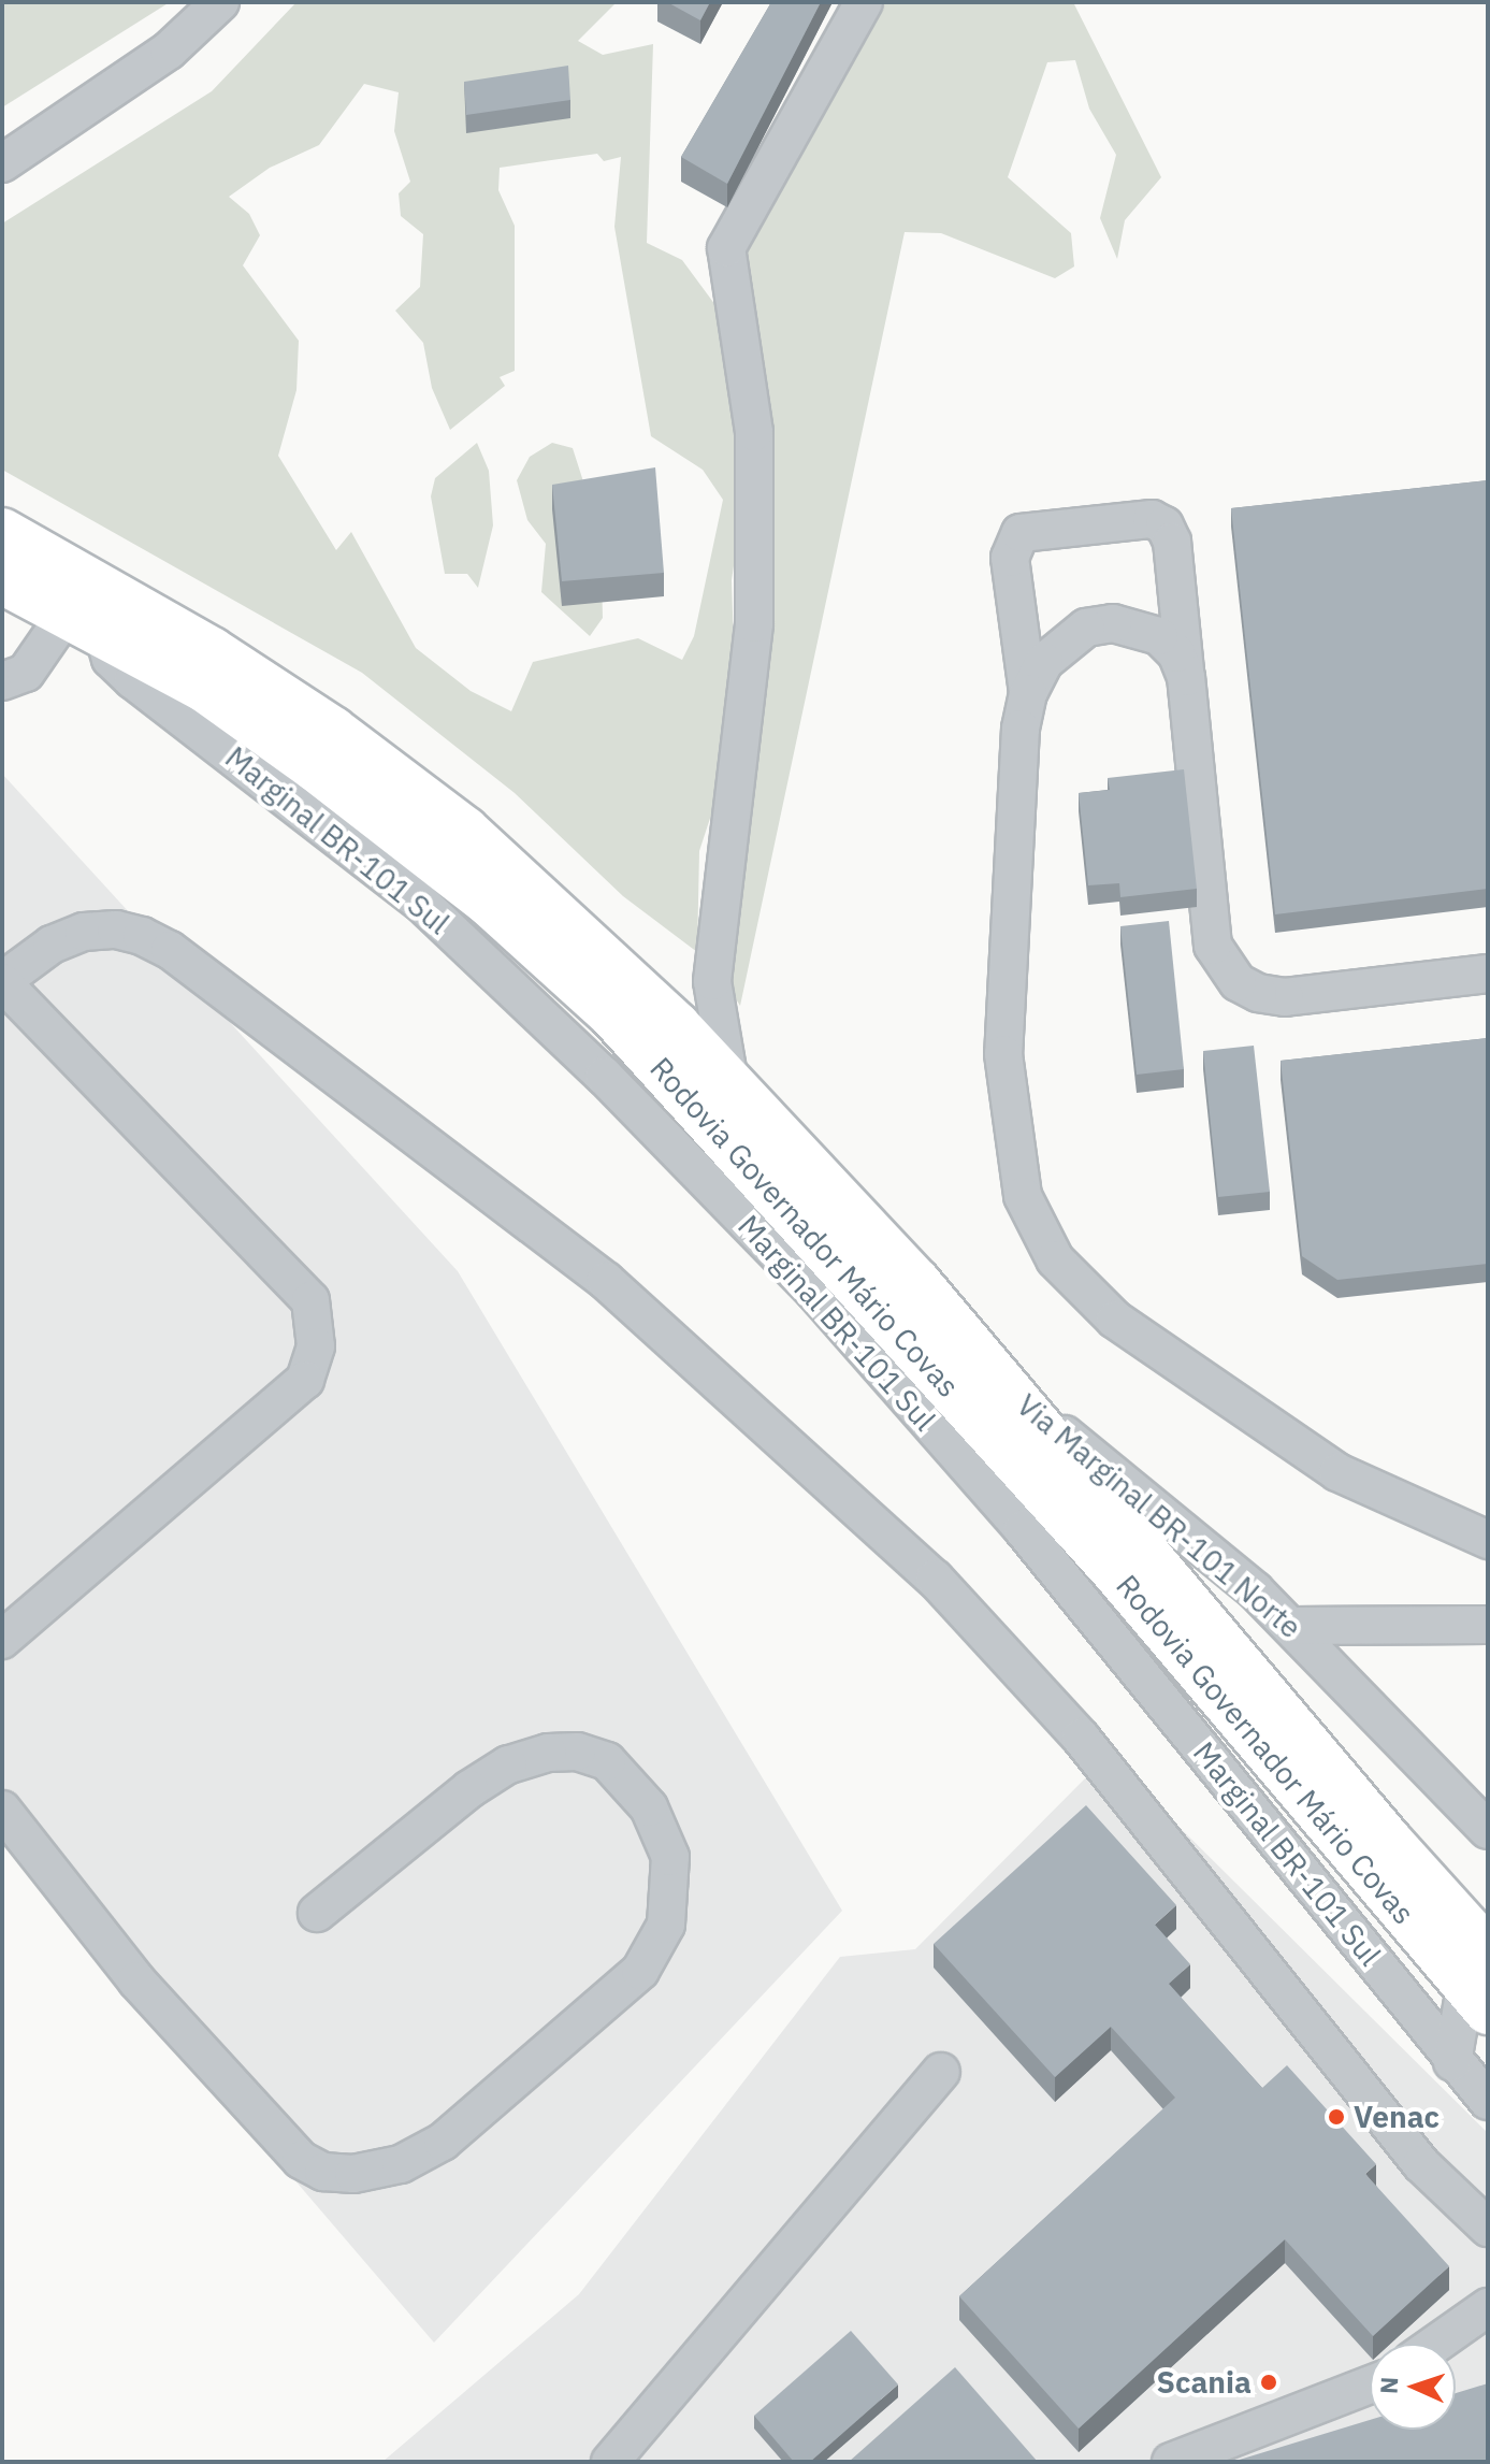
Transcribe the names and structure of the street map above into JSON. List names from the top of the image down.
{
  "streets": {
    "highway": ["Rodovia Governador Mário Covas"],
    "street": ["Marginal BR-101 Sul", "Via Marginal BR-101 Norte"]
  },
  "crossings": [
    ["Marginal BR-101 Sul", "Rodovia Governador Mário Covas"],
    ["Rodovia Governador Mário Covas", "Via Marginal BR-101 Norte"]
  ],
  "places": ["Venac", "Scania"],
  "north": "left"
}
